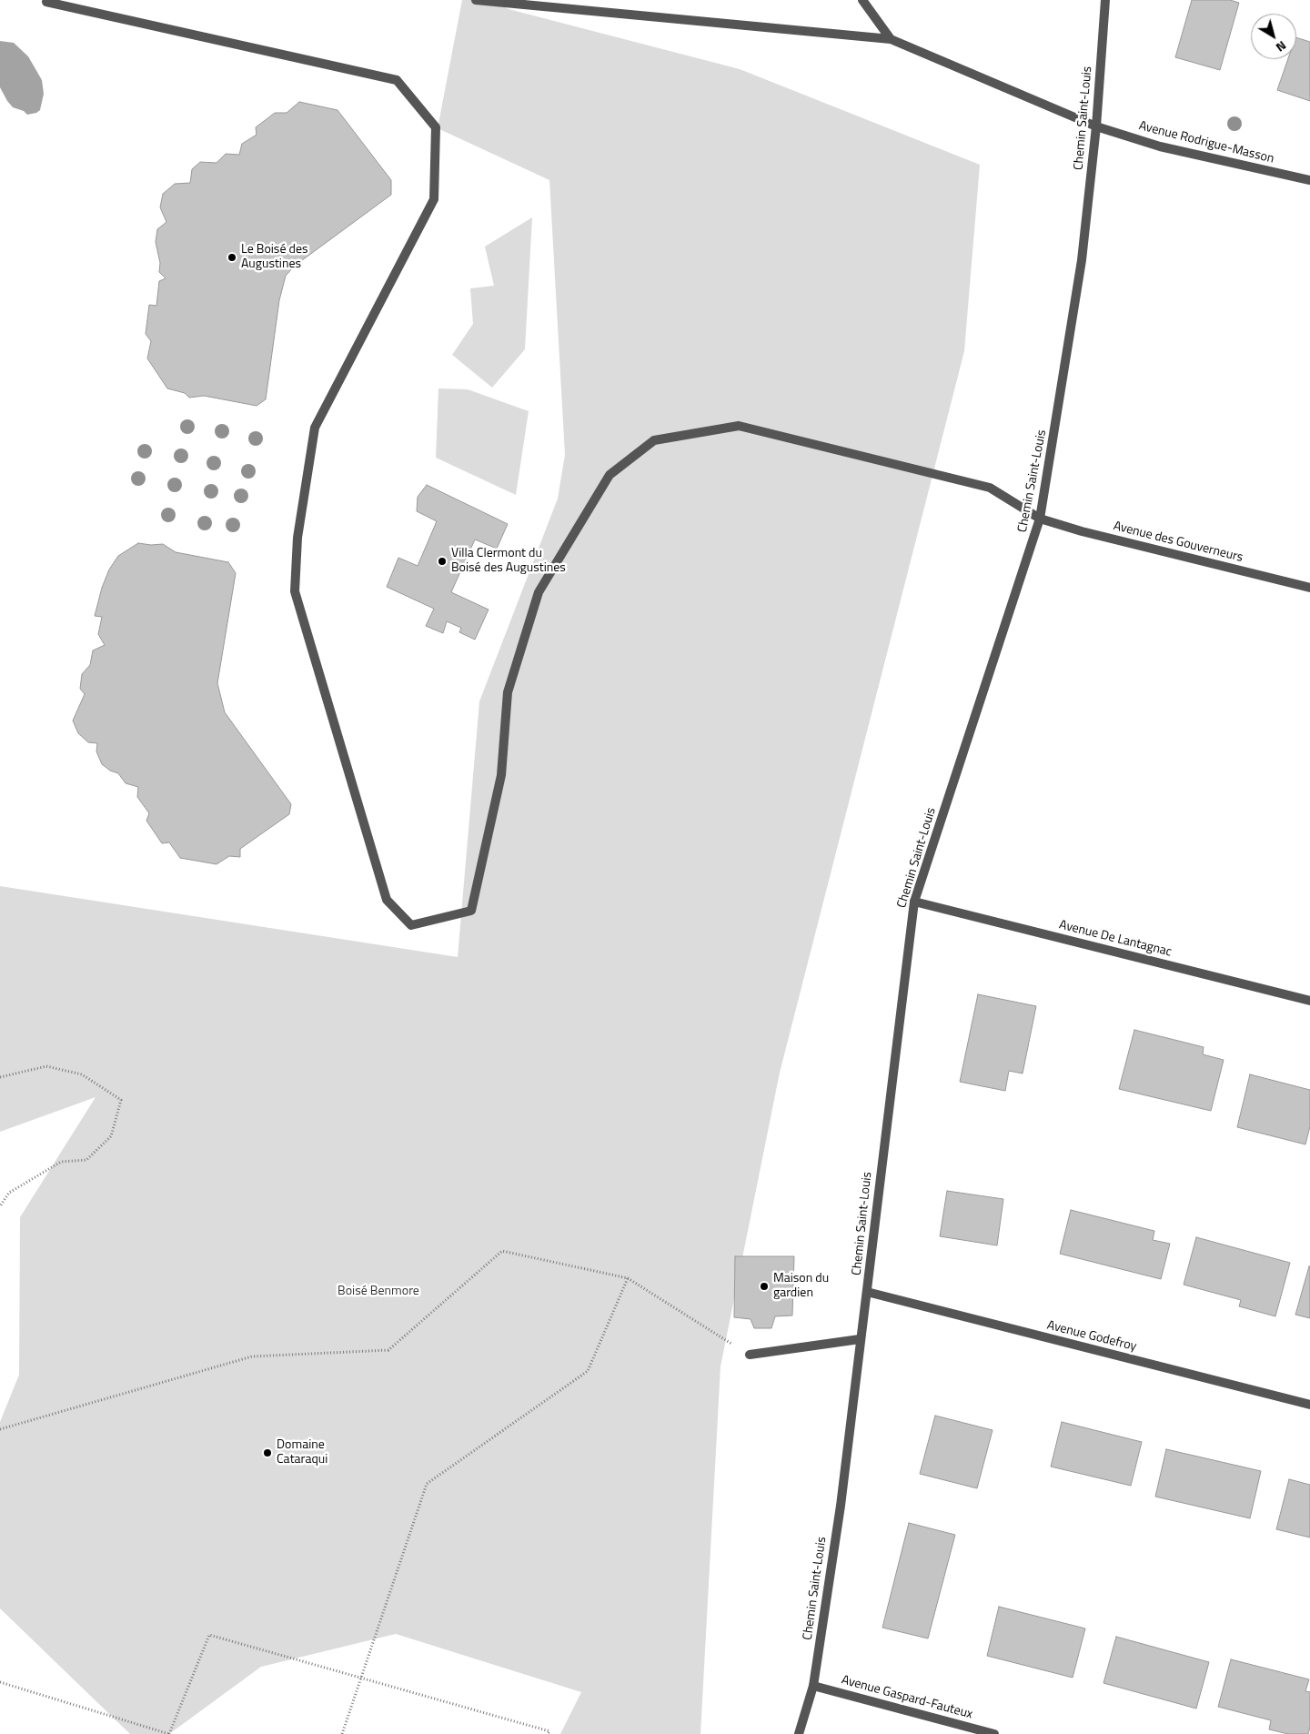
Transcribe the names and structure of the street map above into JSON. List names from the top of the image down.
{
  "streets": {
    "street": [
      "Chemin Saint-Louis",
      "Avenue Rodrigue-Masson",
      "Avenue des Gouverneurs",
      "Avenue De Lantagnac",
      "Avenue Godefroy",
      "Avenue Gaspard-Fauteux"
    ]
  },
  "crossings": [
    ["Chemin Saint-Louis", "Avenue Rodrigue-Masson"],
    ["Chemin Saint-Louis", "Avenue des Gouverneurs"],
    ["Chemin Saint-Louis", "Avenue De Lantagnac"],
    ["Chemin Saint-Louis", "Avenue Godefroy"],
    ["Chemin Saint-Louis", "Avenue Gaspard-Fauteux"]
  ],
  "parks": ["Boisé Benmore"],
  "places": [
    "Le Boisé des Augustines",
    "Villa Clermont du Boisé des Augustines",
    "Maison du gardien",
    "Domaine Cataraqui"
  ],
  "north": "bottom right"
}
